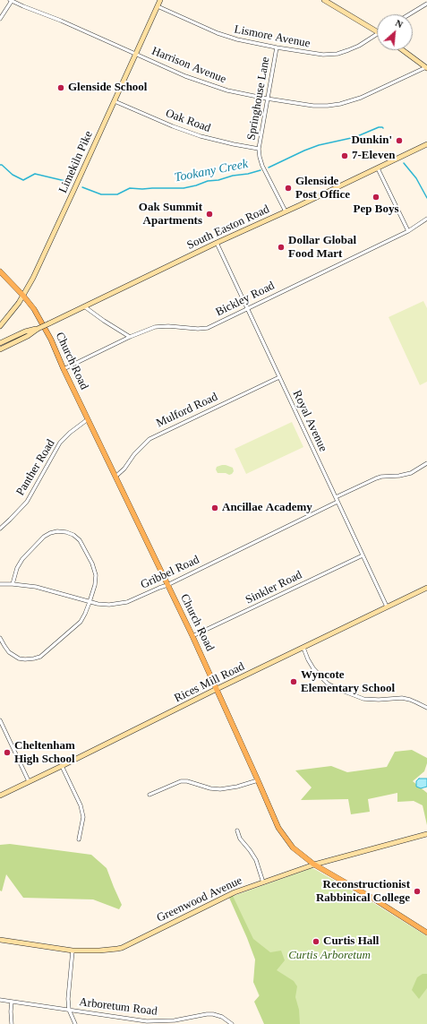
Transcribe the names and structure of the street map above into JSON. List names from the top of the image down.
{
  "streets": {
    "main road": [
      "Limekiln Pike",
      "South Easton Road",
      "Church Road",
      "Rices Mill Road",
      "Greenwood Avenue"
    ],
    "street": [
      "Lismore Avenue",
      "Harrison Avenue",
      "Springhouse Lane",
      "Oak Road",
      "Bickley Road",
      "Mulford Road",
      "Royal Avenue",
      "Panther Road",
      "Gribbel Road",
      "Sinkler Road",
      "Arboretum Road"
    ]
  },
  "crossings": [
    ["Lismore Avenue", "Springhouse Lane"],
    ["Lismore Avenue", "Limekiln Pike"],
    ["Harrison Avenue", "Springhouse Lane"],
    ["Harrison Avenue", "Limekiln Pike"],
    ["Springhouse Lane", "Oak Road"],
    ["Springhouse Lane", "South Easton Road"],
    ["Oak Road", "Limekiln Pike"],
    ["Limekiln Pike", "Church Road"],
    ["South Easton Road", "Royal Avenue"],
    ["Bickley Road", "Church Road"],
    ["Bickley Road", "Royal Avenue"],
    ["Church Road", "Mulford Road"],
    ["Church Road", "Panther Road"],
    ["Church Road", "Gribbel Road"],
    ["Church Road", "Sinkler Road"],
    ["Church Road", "Rices Mill Road"],
    ["Church Road", "Greenwood Avenue"],
    ["Mulford Road", "Royal Avenue"],
    ["Royal Avenue", "Gribbel Road"],
    ["Royal Avenue", "Sinkler Road"],
    ["Royal Avenue", "Rices Mill Road"]
  ],
  "water": ["Tookany Creek"],
  "parks": ["Curtis Arboretum"],
  "places": [
    "Glenside School",
    "Dunkin'",
    "7-Eleven",
    "Glenside Post Office",
    "Pep Boys",
    "Oak Summit Apartments",
    "Dollar Global Food Mart",
    "Ancillae Academy",
    "Wyncote Elementary School",
    "Cheltenham High School",
    "Reconstructionist Rabbinical College",
    "Curtis Hall"
  ],
  "north": "top right"
}
